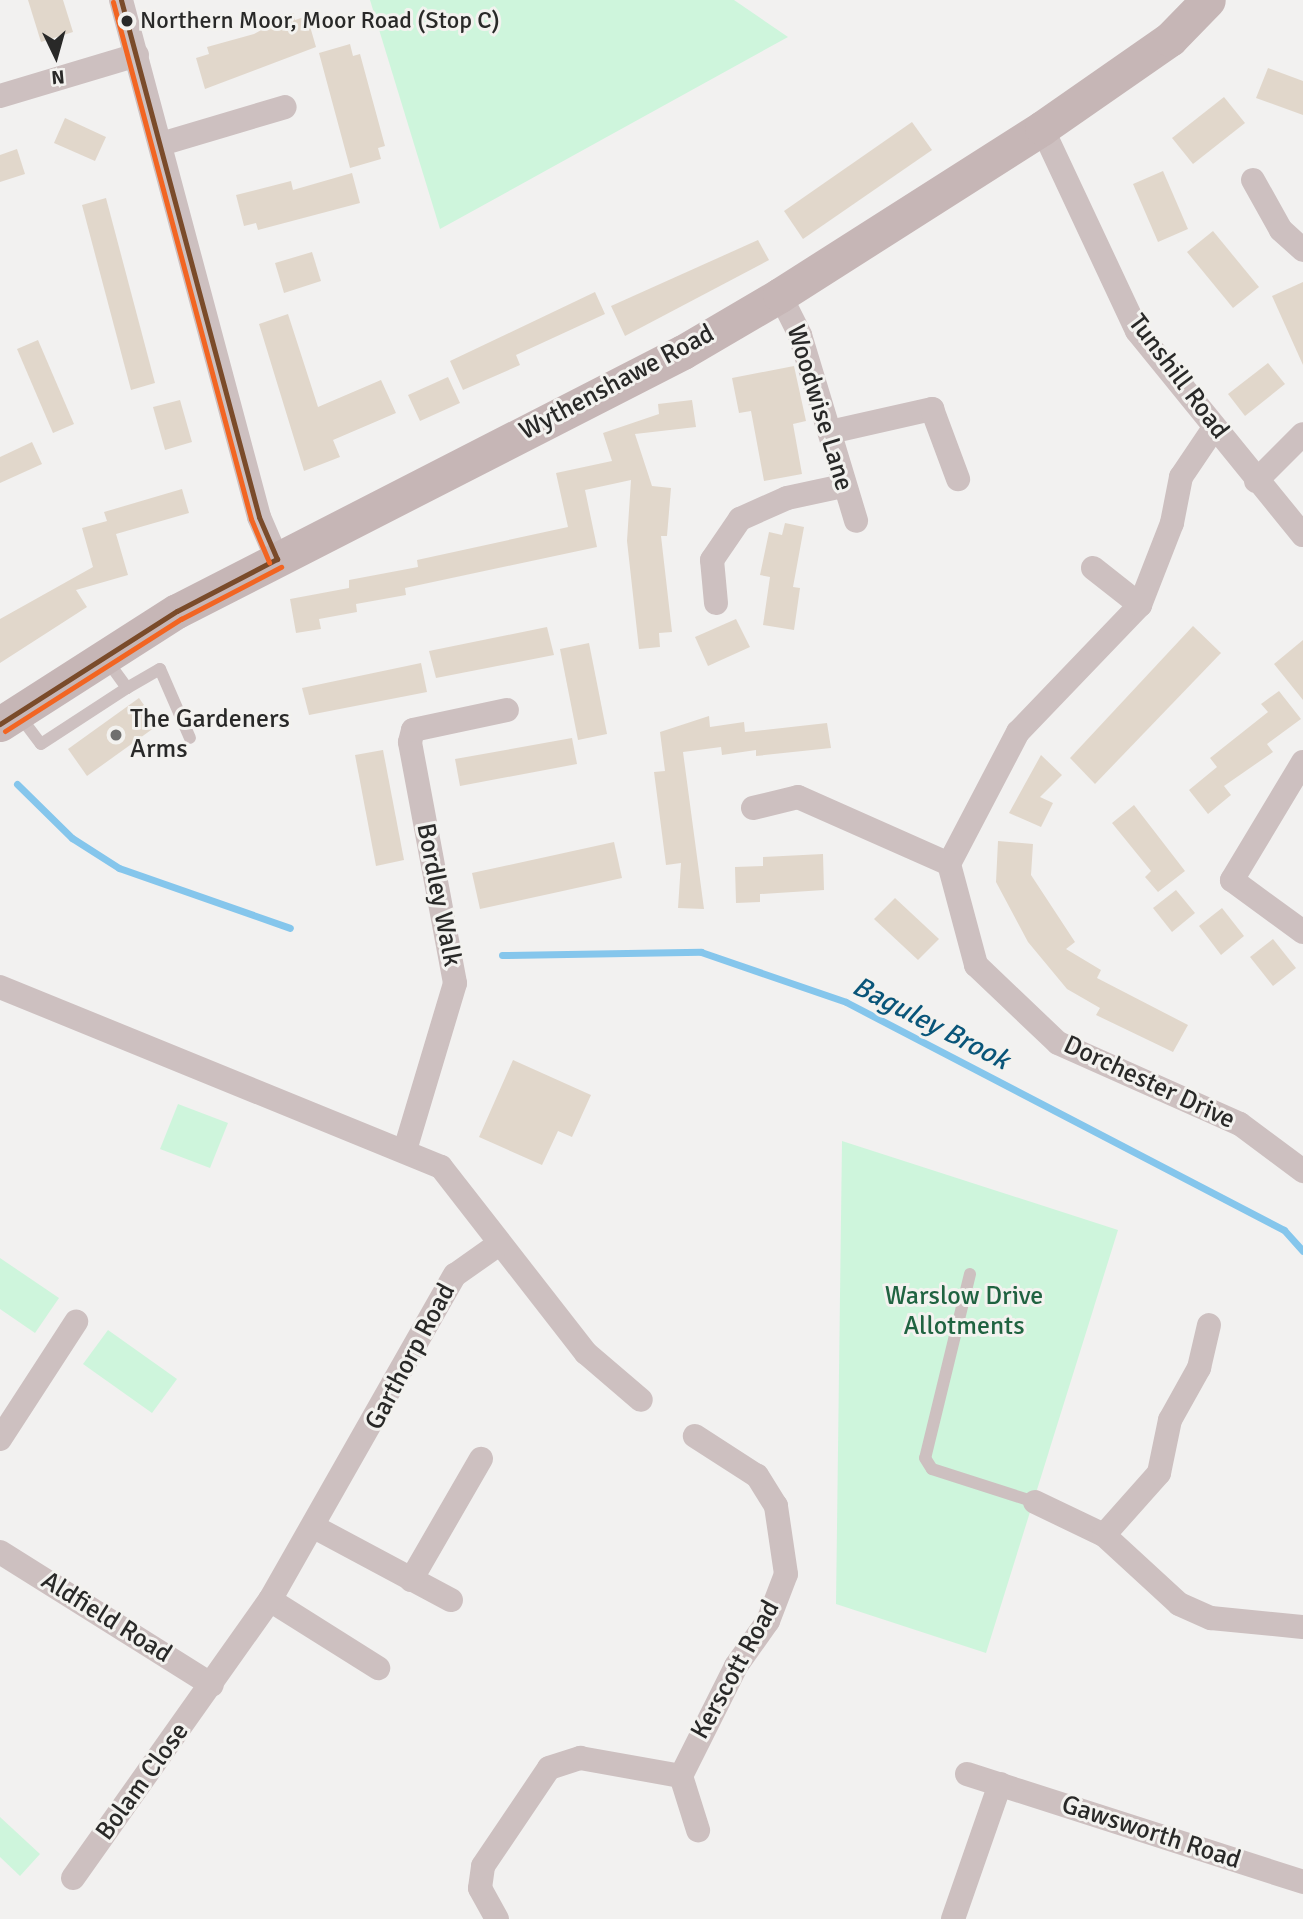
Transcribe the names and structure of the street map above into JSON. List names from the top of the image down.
{
  "streets": {
    "main road": ["Wythenshawe Road"],
    "street": [
      "Tunshill Road",
      "Woodwise Lane",
      "Bordley Walk",
      "Dorchester Drive",
      "Garthorp Road",
      "Aldfield Road",
      "Kerscott Road",
      "Bolam Close",
      "Gawsworth Road"
    ]
  },
  "crossings": [
    ["Tunshill Road", "Wythenshawe Road"],
    ["Wythenshawe Road", "Woodwise Lane"],
    ["Garthorp Road", "Aldfield Road"],
    ["Garthorp Road", "Bolam Close"],
    ["Aldfield Road", "Bolam Close"]
  ],
  "water": ["Baguley Brook"],
  "parks": ["Warslow Drive Allotments"],
  "places": ["Northern Moor, Moor Road (Stop C)", "The Gardeners Arms"],
  "north": "bottom"
}
